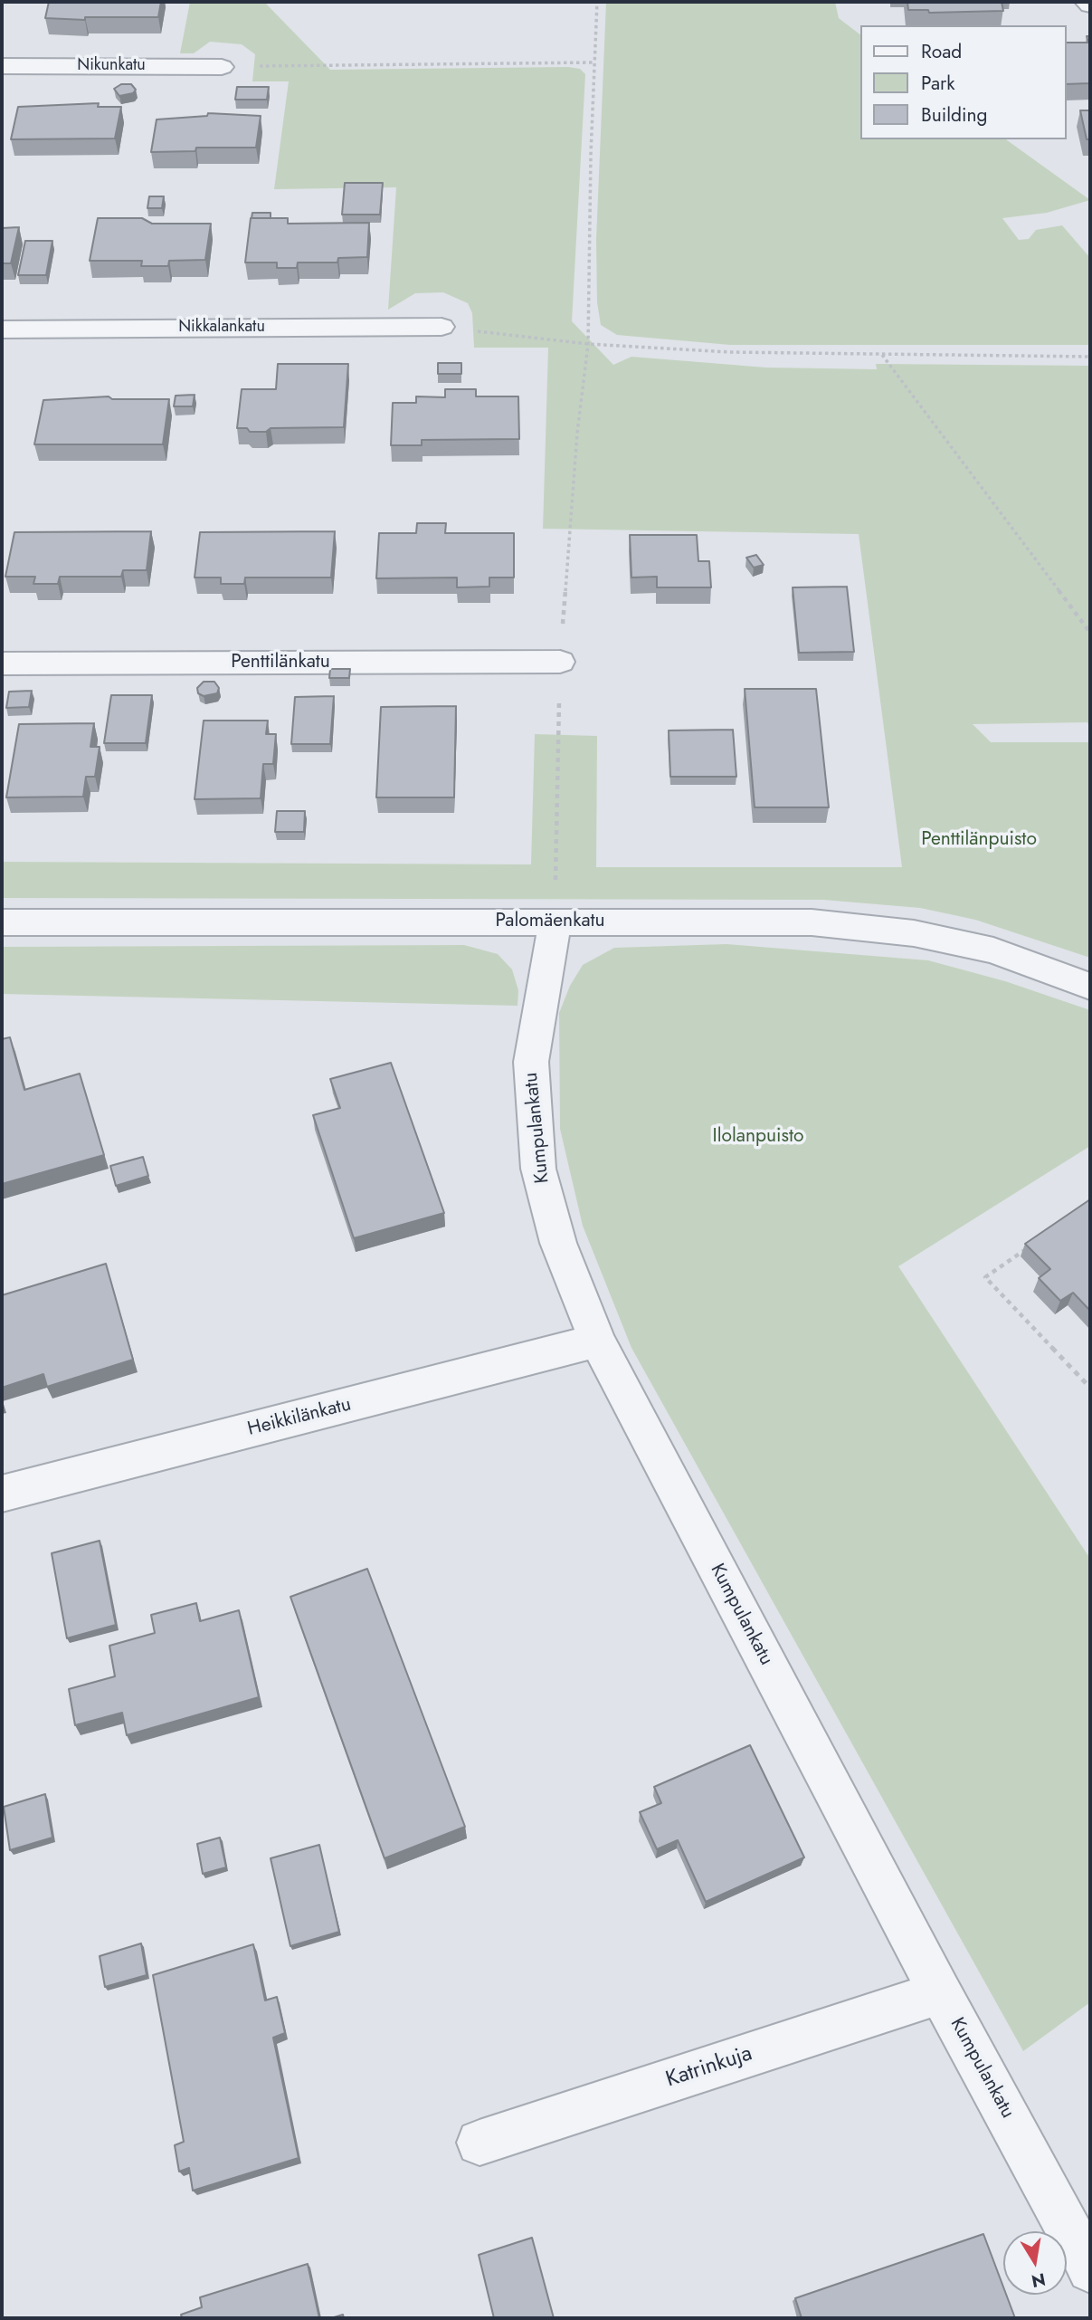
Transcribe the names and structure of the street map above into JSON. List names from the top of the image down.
{
  "streets": {
    "street": [
      "Nikunkatu",
      "Nikkalankatu",
      "Penttilänkatu",
      "Palomäenkatu",
      "Kumpulankatu",
      "Heikkilänkatu",
      "Katrinkuja"
    ]
  },
  "crossings": [
    ["Palomäenkatu", "Kumpulankatu"],
    ["Kumpulankatu", "Heikkilänkatu"],
    ["Kumpulankatu", "Katrinkuja"]
  ],
  "parks": ["Penttilänpuisto", "Ilolanpuisto"],
  "legend": ["Road", "Park", "Building"],
  "north": "bottom"
}
